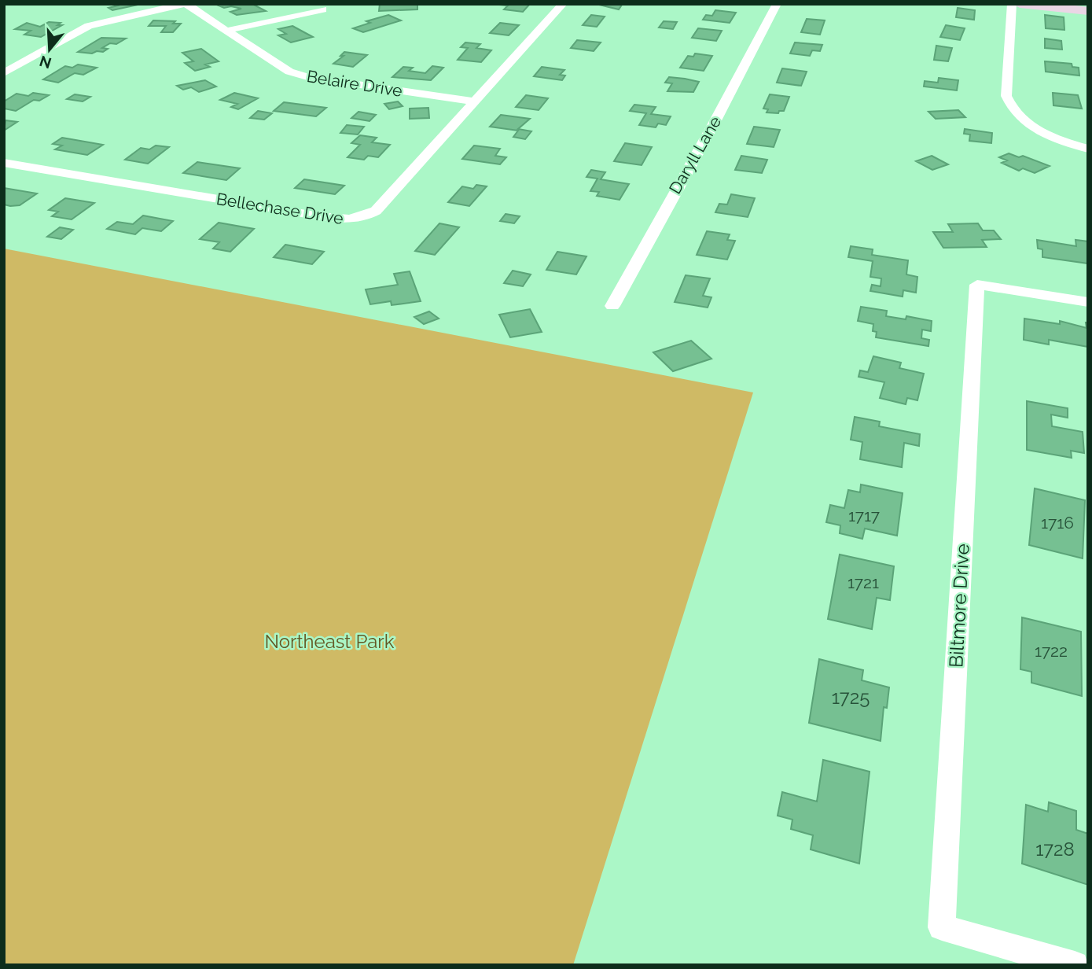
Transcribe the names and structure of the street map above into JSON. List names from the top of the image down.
{
  "streets": {
    "street": [
      "Belaire Drive",
      "Daryll Lane",
      "Bellechase Drive",
      "Biltmore Drive"
    ]
  },
  "crossings": [
    ["Belaire Drive", "Bellechase Drive"]
  ],
  "parks": ["Northeast Park"],
  "house_numbers": [
    "1717",
    "1716",
    "1721",
    "1722",
    "1725",
    "1728"
  ],
  "north": "bottom"
}
